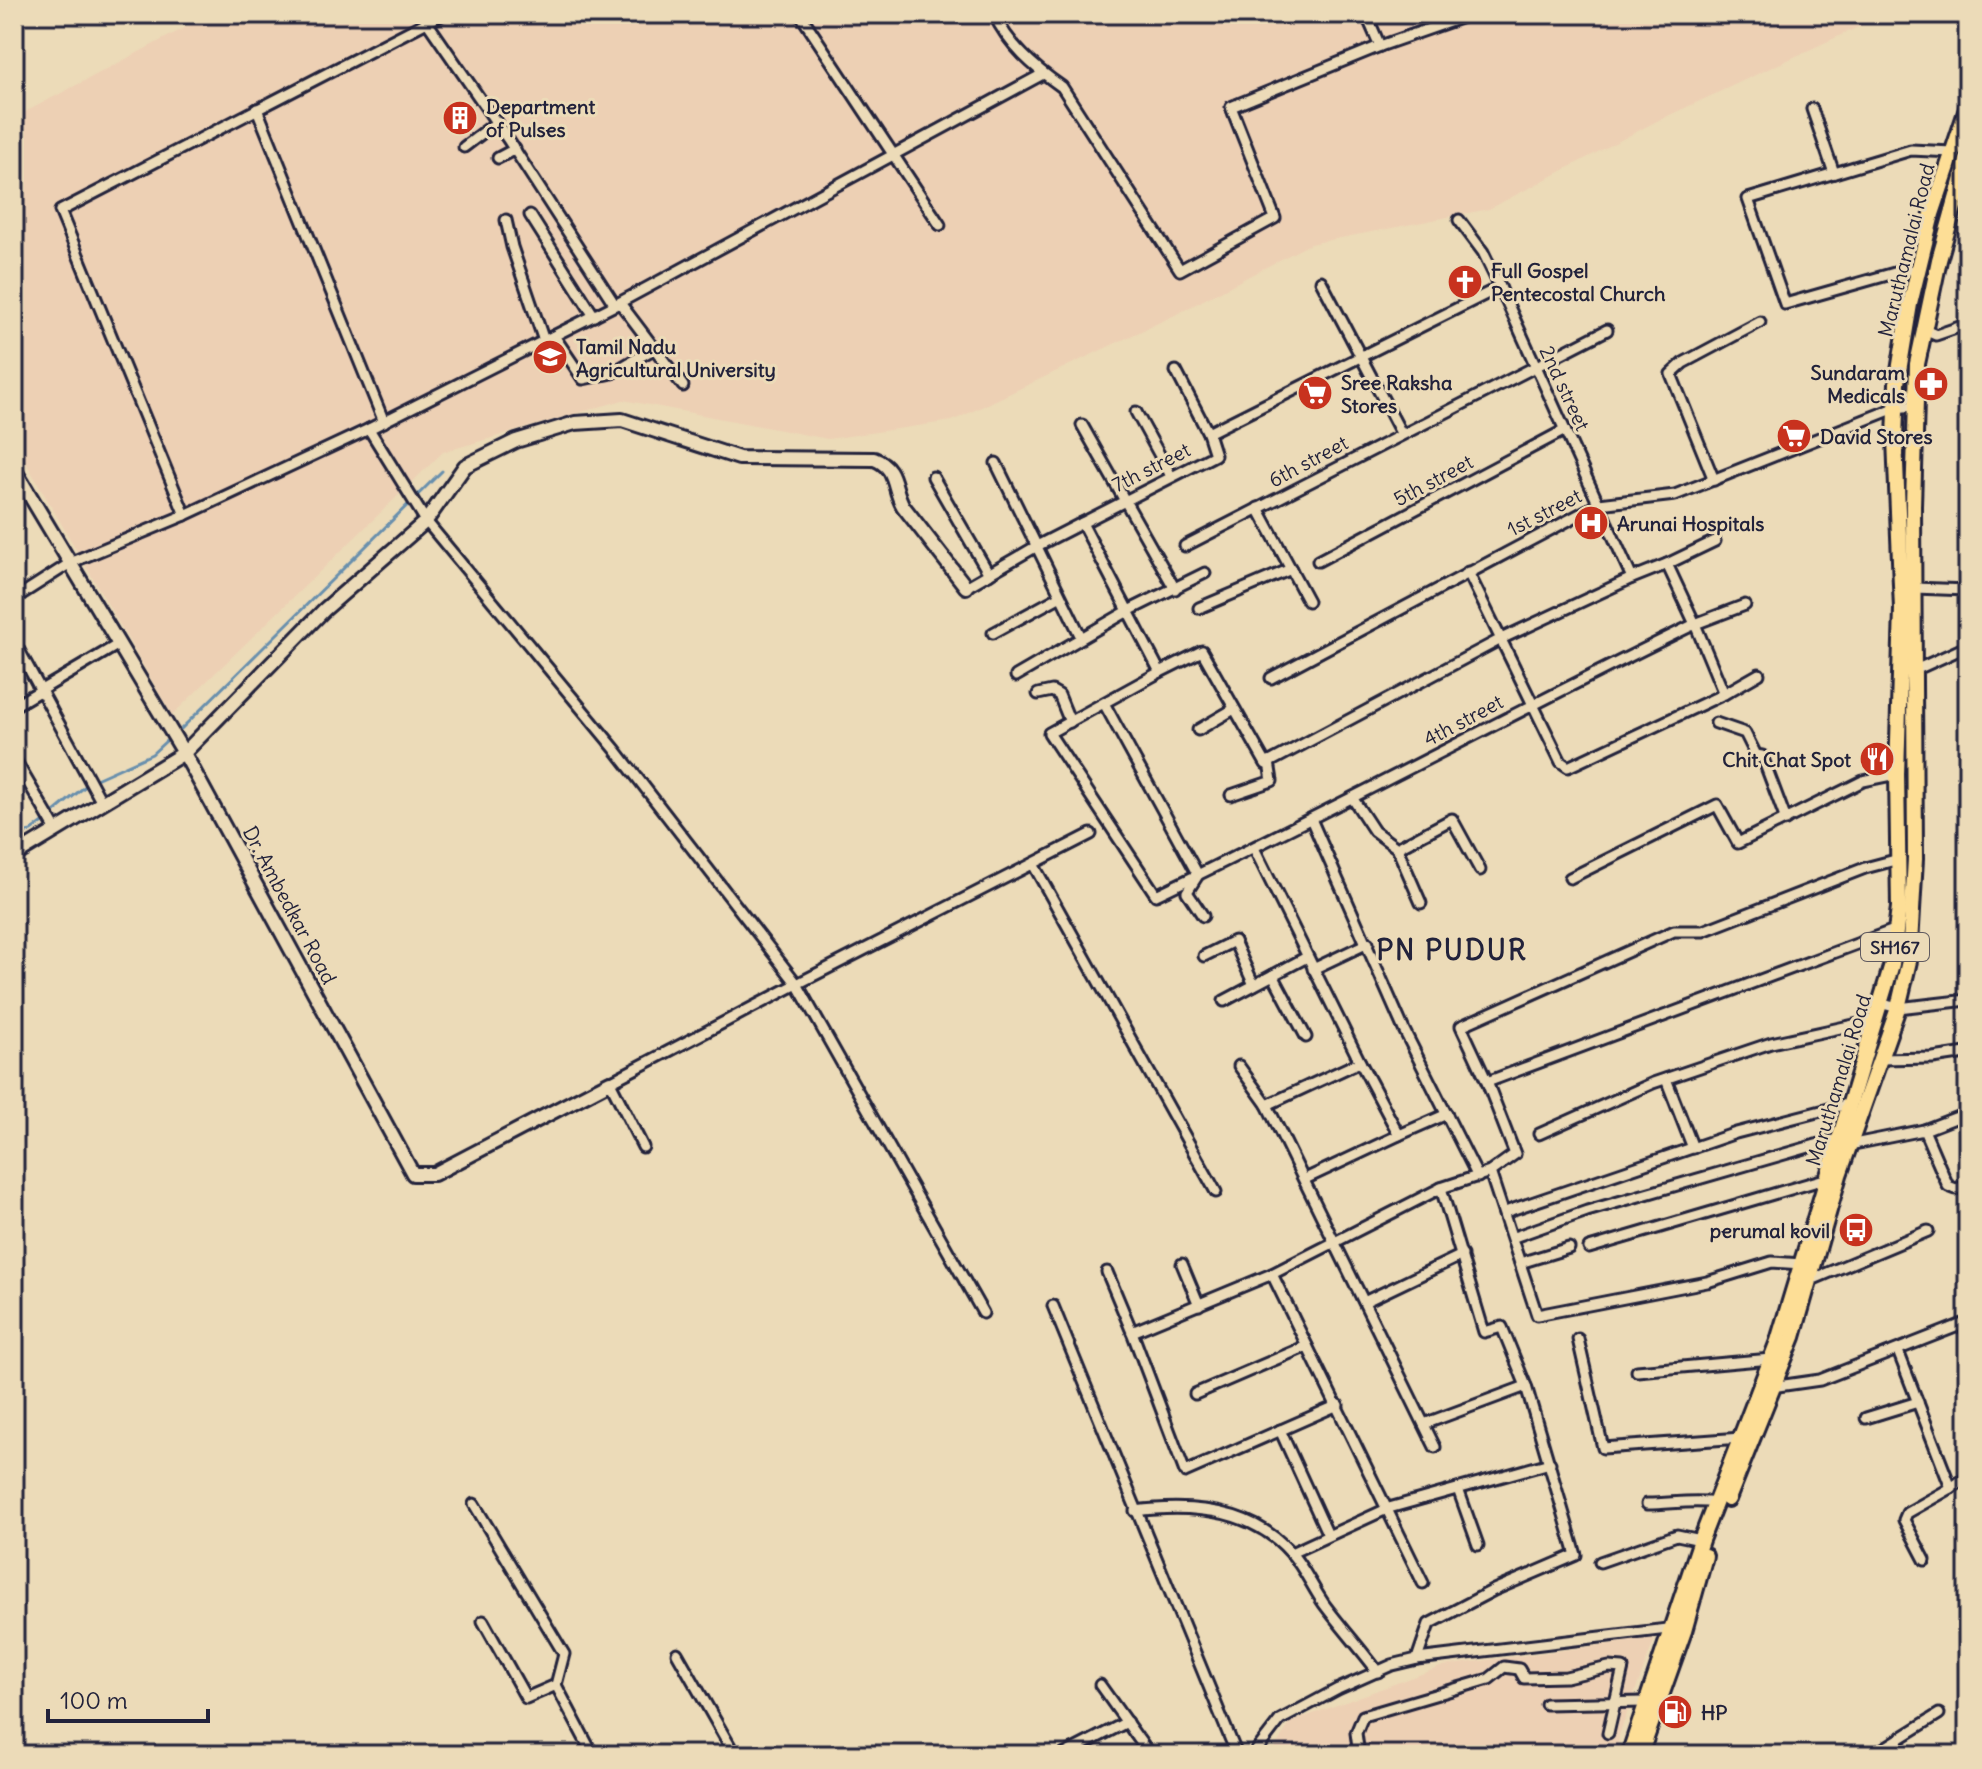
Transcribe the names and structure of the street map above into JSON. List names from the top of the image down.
{
  "streets": {
    "main road": ["Maruthamalai Road", "SH167"],
    "street": [
      "2nd street",
      "6th street",
      "7th street",
      "5th street",
      "1st street",
      "4th street",
      "Dr. Ambedkar Road"
    ]
  },
  "crossings": [
    ["Maruthamalai Road", "1st street"],
    ["2nd street", "6th street"],
    ["2nd street", "7th street"],
    ["2nd street", "5th street"],
    ["2nd street", "1st street"]
  ],
  "districts": ["PN PUDUR"],
  "places": {
    "building": ["Department of Pulses"],
    "church": ["Full Gospel Pentecostal Church"],
    "school or university": ["Tamil Nadu Agricultural University"],
    "pharmacy": ["Sundaram Medicals"],
    "supermarket": ["Sree Raksha Stores", "David Stores"],
    "hospital": ["Arunai Hospitals"],
    "restaurant": ["Chit Chat Spot"],
    "bus stop": ["perumal kovil"],
    "fuel station": ["HP"]
  },
  "scale_bar": "100 m"
}
